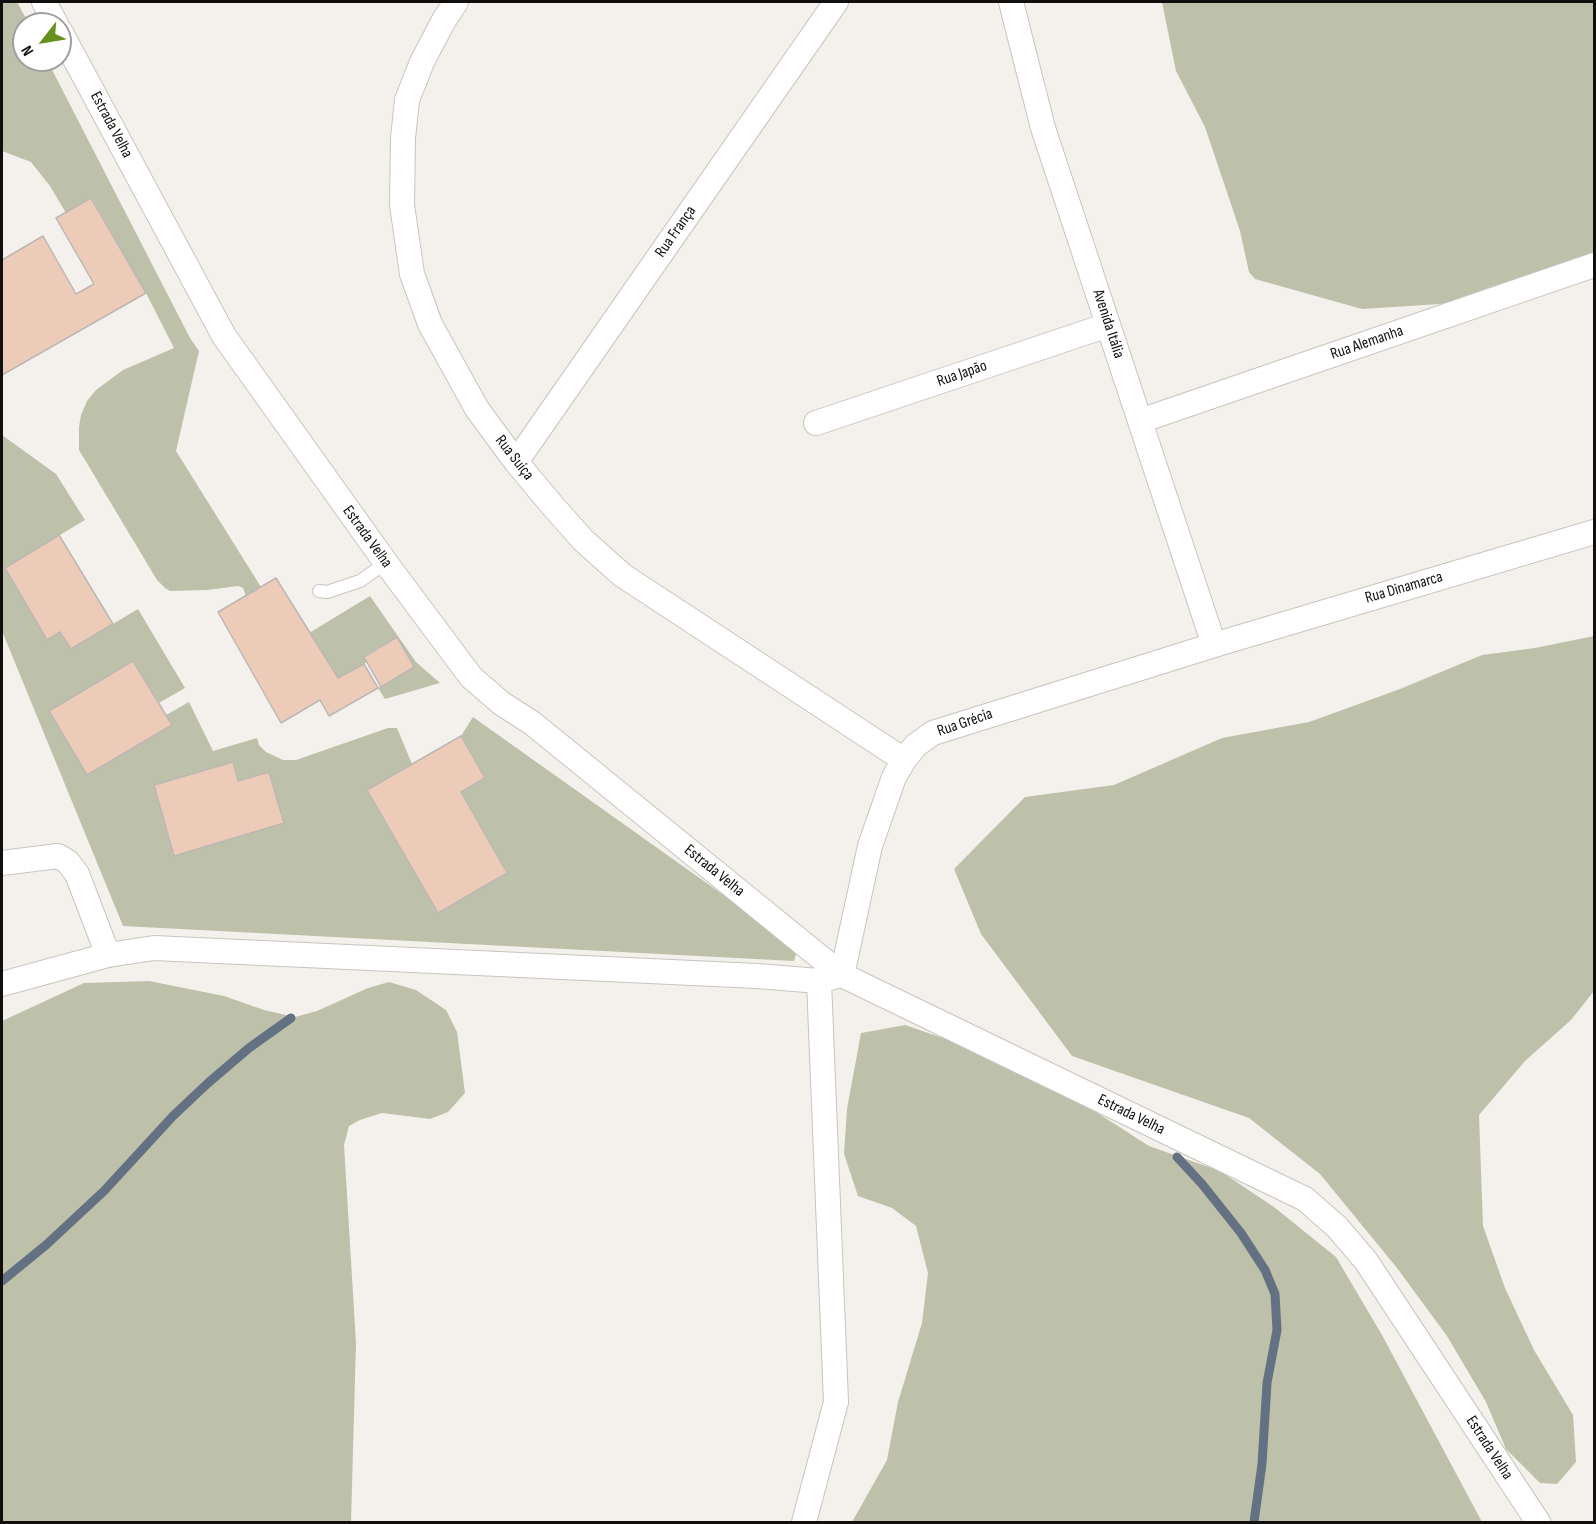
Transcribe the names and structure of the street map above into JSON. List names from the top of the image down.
{
  "streets": {
    "street": [
      "Estrada Velha",
      "Rua França",
      "Avenida Itália",
      "Rua Alemanha",
      "Rua Japão",
      "Rua Suíça",
      "Rua Dinamarca",
      "Rua Grécia"
    ]
  },
  "crossings": [
    ["Estrada Velha", "Rua Grécia"],
    ["Rua França", "Rua Suíça"],
    ["Avenida Itália", "Rua Alemanha"],
    ["Avenida Itália", "Rua Japão"],
    ["Avenida Itália", "Rua Dinamarca"],
    ["Avenida Itália", "Rua Grécia"],
    ["Rua Suíça", "Rua Grécia"],
    ["Rua Dinamarca", "Rua Grécia"]
  ],
  "north": "bottom left"
}
